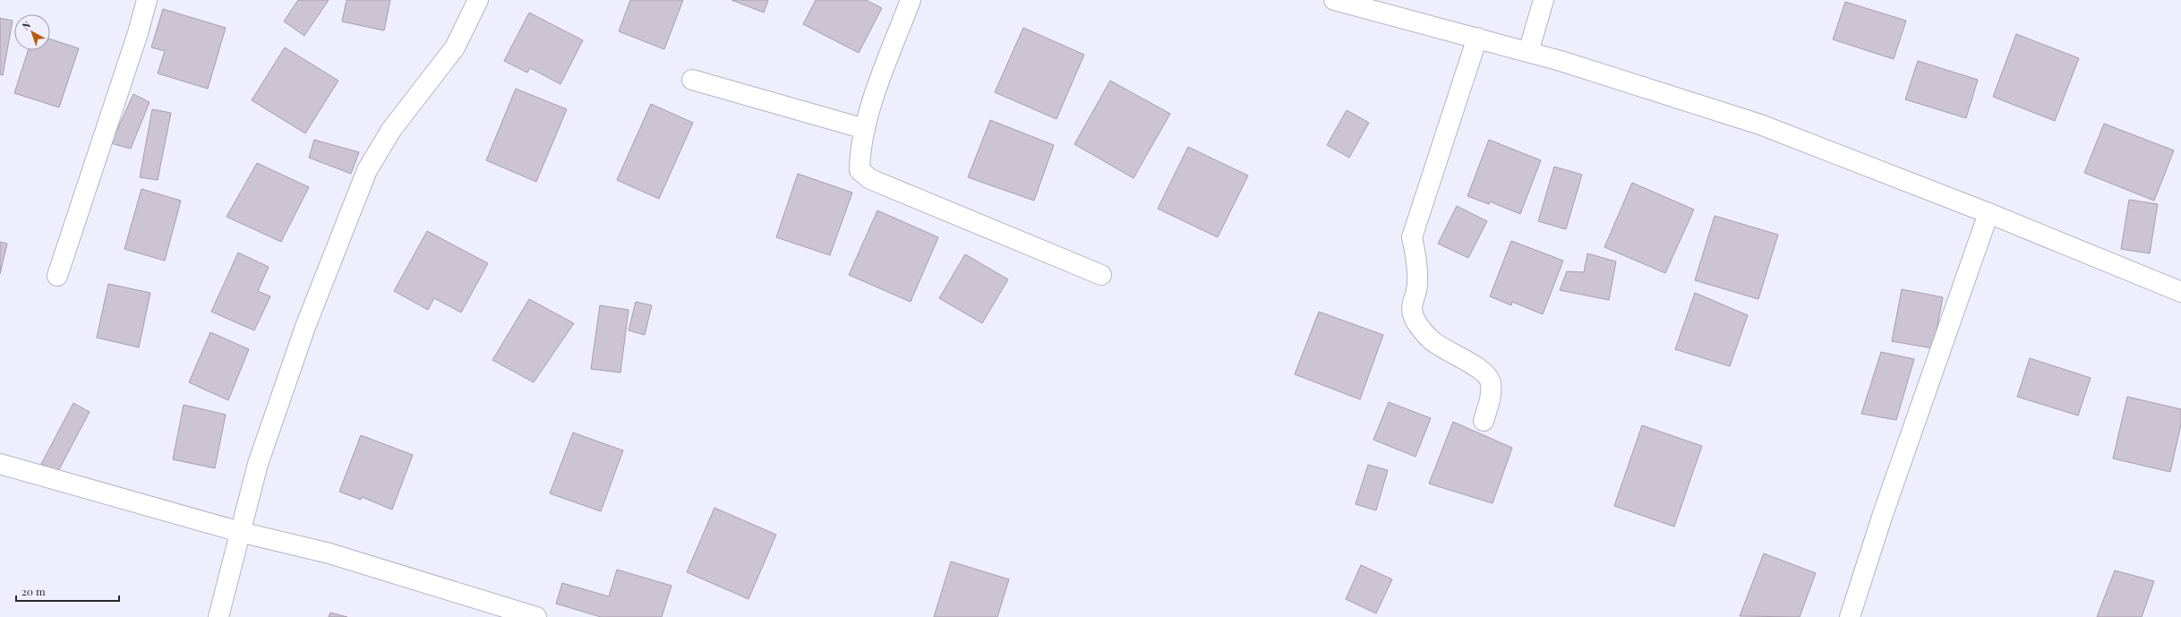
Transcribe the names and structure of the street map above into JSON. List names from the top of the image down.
{
  "scale_bar": "20 m",
  "north": "top left"
}
